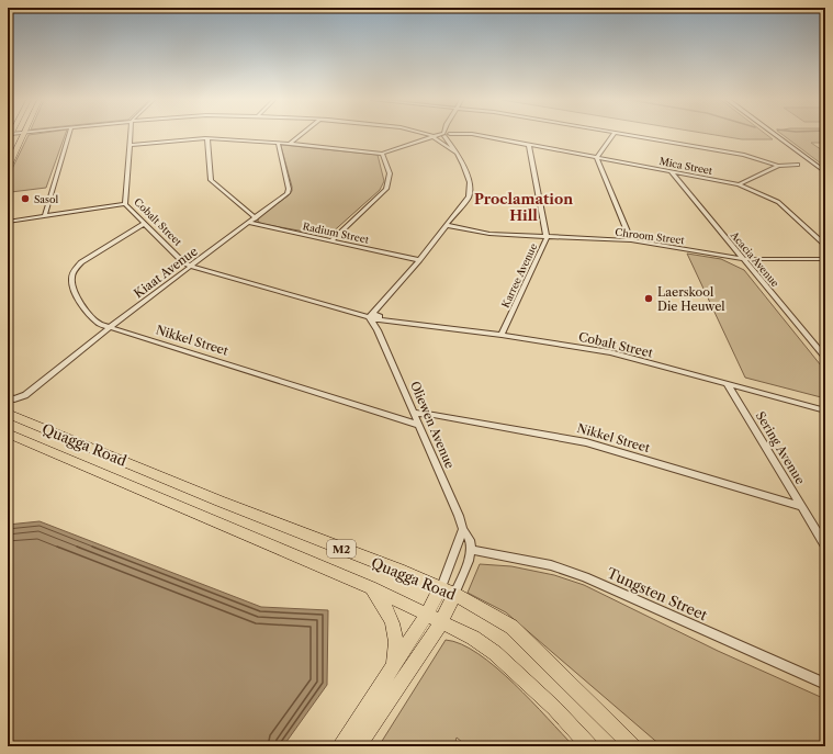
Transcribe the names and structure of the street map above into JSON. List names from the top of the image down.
{
  "streets": {
    "main road": ["Quagga Road", "M2"],
    "street": [
      "Mica Street",
      "Cobalt Street",
      "Radium Street",
      "Chroom Street",
      "Acacia Avenue",
      "Kiaat Avenue",
      "Karree Avenue",
      "Nikkel Street",
      "Oliewen Avenue",
      "Sering Avenue",
      "Tungsten Street"
    ]
  },
  "crossings": [
    ["Mica Street", "Acacia Avenue"],
    ["Mica Street", "Karree Avenue"],
    ["Cobalt Street", "Kiaat Avenue"],
    ["Cobalt Street", "Karree Avenue"],
    ["Cobalt Street", "Nikkel Street"],
    ["Cobalt Street", "Oliewen Avenue"],
    ["Cobalt Street", "Sering Avenue"],
    ["Radium Street", "Kiaat Avenue"],
    ["Chroom Street", "Acacia Avenue"],
    ["Chroom Street", "Karree Avenue"],
    ["Kiaat Avenue", "Nikkel Street"],
    ["Nikkel Street", "Oliewen Avenue"],
    ["Nikkel Street", "Sering Avenue"],
    ["Oliewen Avenue", "Tungsten Street"]
  ],
  "districts": ["Proclamation Hill"],
  "places": ["Sasol", "Laerskool Die Heuwel"]
}
